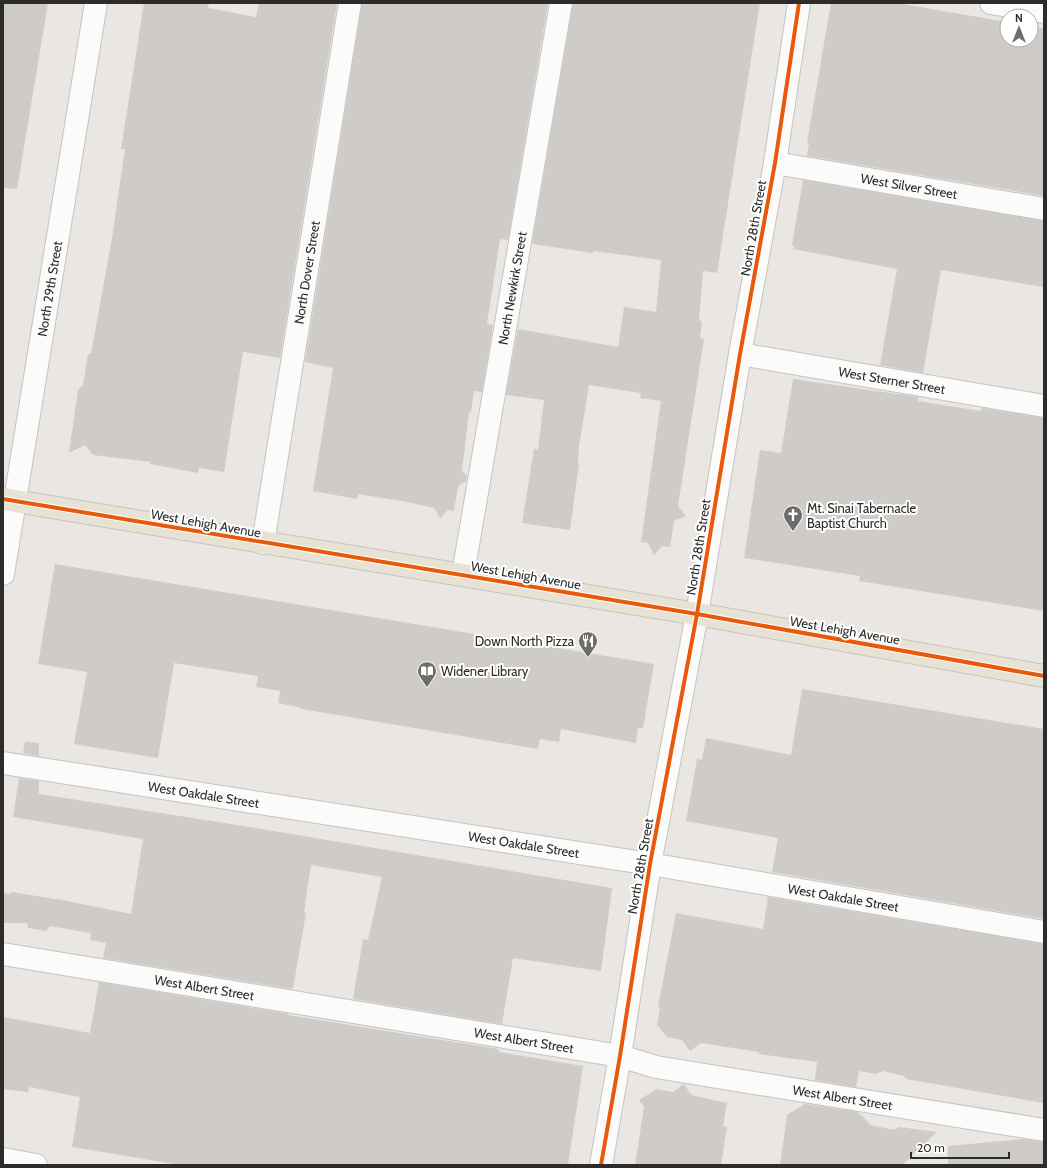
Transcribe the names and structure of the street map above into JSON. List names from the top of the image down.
{
  "streets": {
    "main road": ["West Lehigh Avenue"],
    "street": [
      "West Silver Street",
      "North 28th Street",
      "North Dover Street",
      "North 29th Street",
      "North Newkirk Street",
      "West Sterner Street",
      "West Oakdale Street",
      "West Albert Street"
    ]
  },
  "crossings": [
    ["West Silver Street", "North 28th Street"],
    ["North 28th Street", "West Sterner Street"],
    ["North 28th Street", "West Lehigh Avenue"],
    ["North 28th Street", "West Oakdale Street"],
    ["North 28th Street", "West Albert Street"],
    ["North Dover Street", "West Lehigh Avenue"],
    ["North 29th Street", "West Lehigh Avenue"],
    ["North Newkirk Street", "West Lehigh Avenue"]
  ],
  "places": {
    "church": ["Mt. Sinai Tabernacle Baptist Church"],
    "restaurant": ["Down North Pizza"],
    "library": ["Widener Library"]
  },
  "scale_bar": "20 m",
  "north": "top"
}
